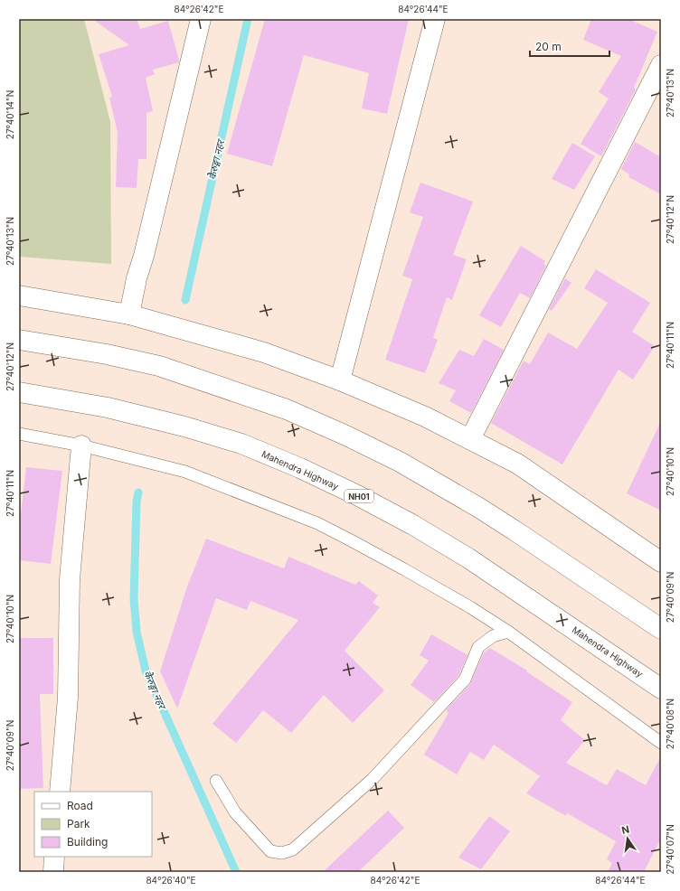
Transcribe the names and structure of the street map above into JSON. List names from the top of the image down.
{
  "streets": {
    "main road": ["Mahendra Highway", "NH01"]
  },
  "water": ["केेरुङ्गा नहर"],
  "legend": ["Road", "Park", "Building"],
  "scale_bar": "20 m",
  "north": "top",
  "coordinates": [
    "84°26'42\"E",
    "84°26'44\"E",
    "27°40'13\"N",
    "27°40'14\"N",
    "27°40'12\"N",
    "27°40'11\"N",
    "27°40'10\"N",
    "27°40'09\"N",
    "27°40'08\"N",
    "27°40'07\"N",
    "84°26'40\"E"
  ]
}
